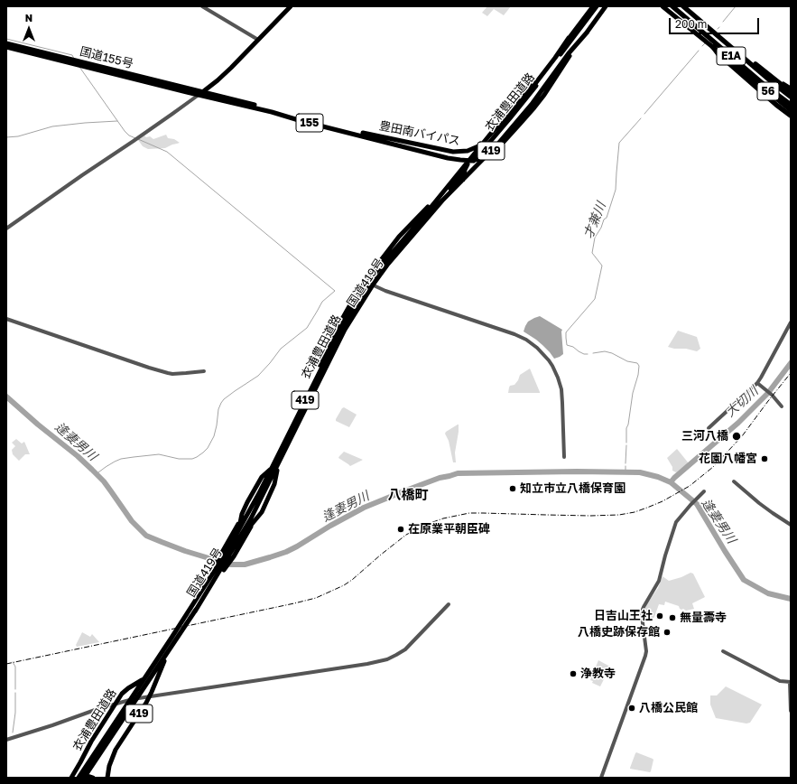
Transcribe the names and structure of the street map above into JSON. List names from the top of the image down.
{
  "streets": {
    "highway": ["E1A"],
    "main road": [
      "国道155号",
      "56",
      "衣浦豊田道路",
      "155",
      "豊田南バイパス",
      "419",
      "国道419号"
    ]
  },
  "crossings": [
    ["国道155号", "豊田南バイパス"],
    ["衣浦豊田道路", "155"],
    ["衣浦豊田道路", "豊田南バイパス"],
    ["衣浦豊田道路", "419"],
    ["衣浦豊田道路", "国道419号"],
    ["155", "豊田南バイパス"],
    ["豊田南バイパス", "419"],
    ["豊田南バイパス", "国道419号"],
    ["419", "国道419号"]
  ],
  "districts": ["八橋町"],
  "water": ["才兼川", "大切川", "逢妻男川"],
  "places": [
    "三河八橋",
    "花園八幡宮",
    "知立市立八橋保育園",
    "在原業平朝臣碑",
    "日吉山王社",
    "無量壽寺",
    "八橋史跡保存館",
    "浄教寺",
    "八橋公民館"
  ],
  "scale_bar": "200 m",
  "north": "top"
}
